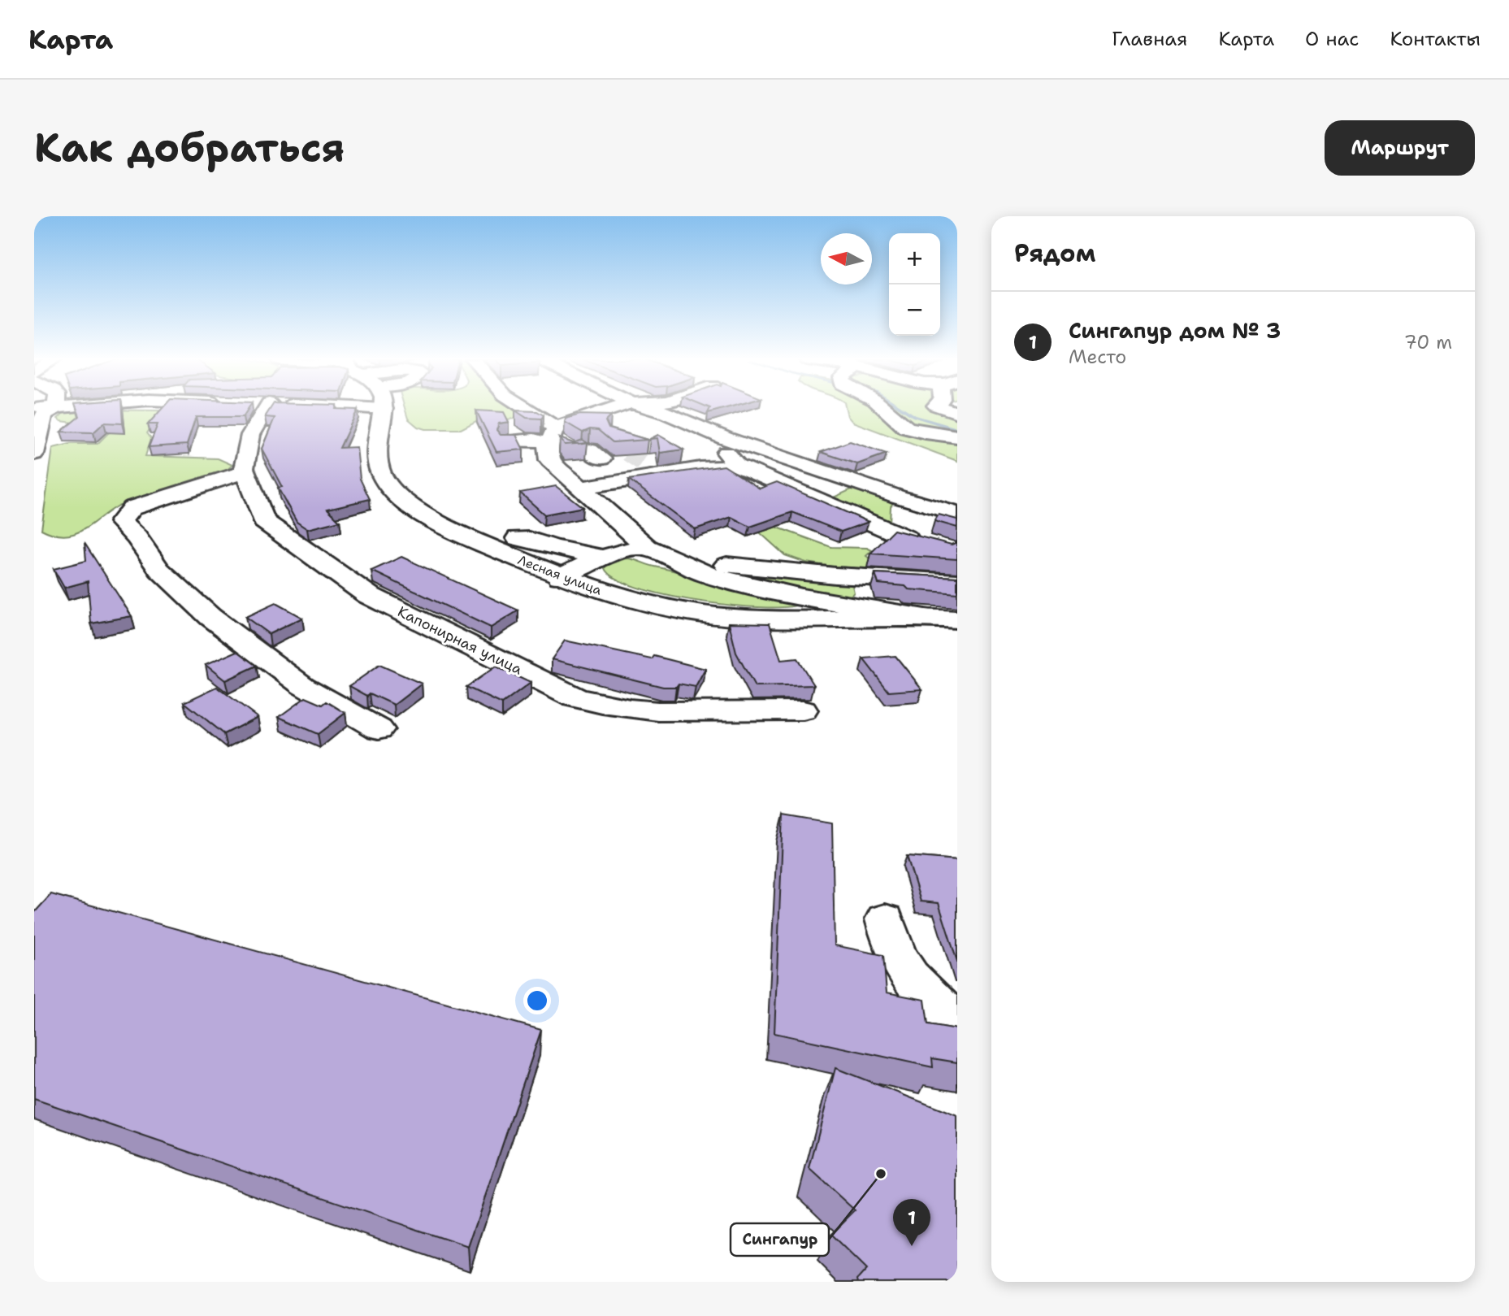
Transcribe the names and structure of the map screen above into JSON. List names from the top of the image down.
{
  "streets": {
    "street": ["Лесная улица", "Капонирная улица"]
  },
  "places": ["Сингапур"],
  "north": "left",
  "page": {
    "header": "Карта",
    "nav": [
      "Главная",
      "Карта",
      "О нас",
      "Контакты"
    ],
    "buttons": "Маршрут",
    "title": "Как добраться",
    "heading": "Рядом",
    "map_buttons": ["+", "−"],
    "list": [
      {
        "mark": "1",
        "name": "Сингапур дом № 3",
        "note": "Место",
        "value": "70 m"
      }
    ],
    "pins": "1"
  }
}
